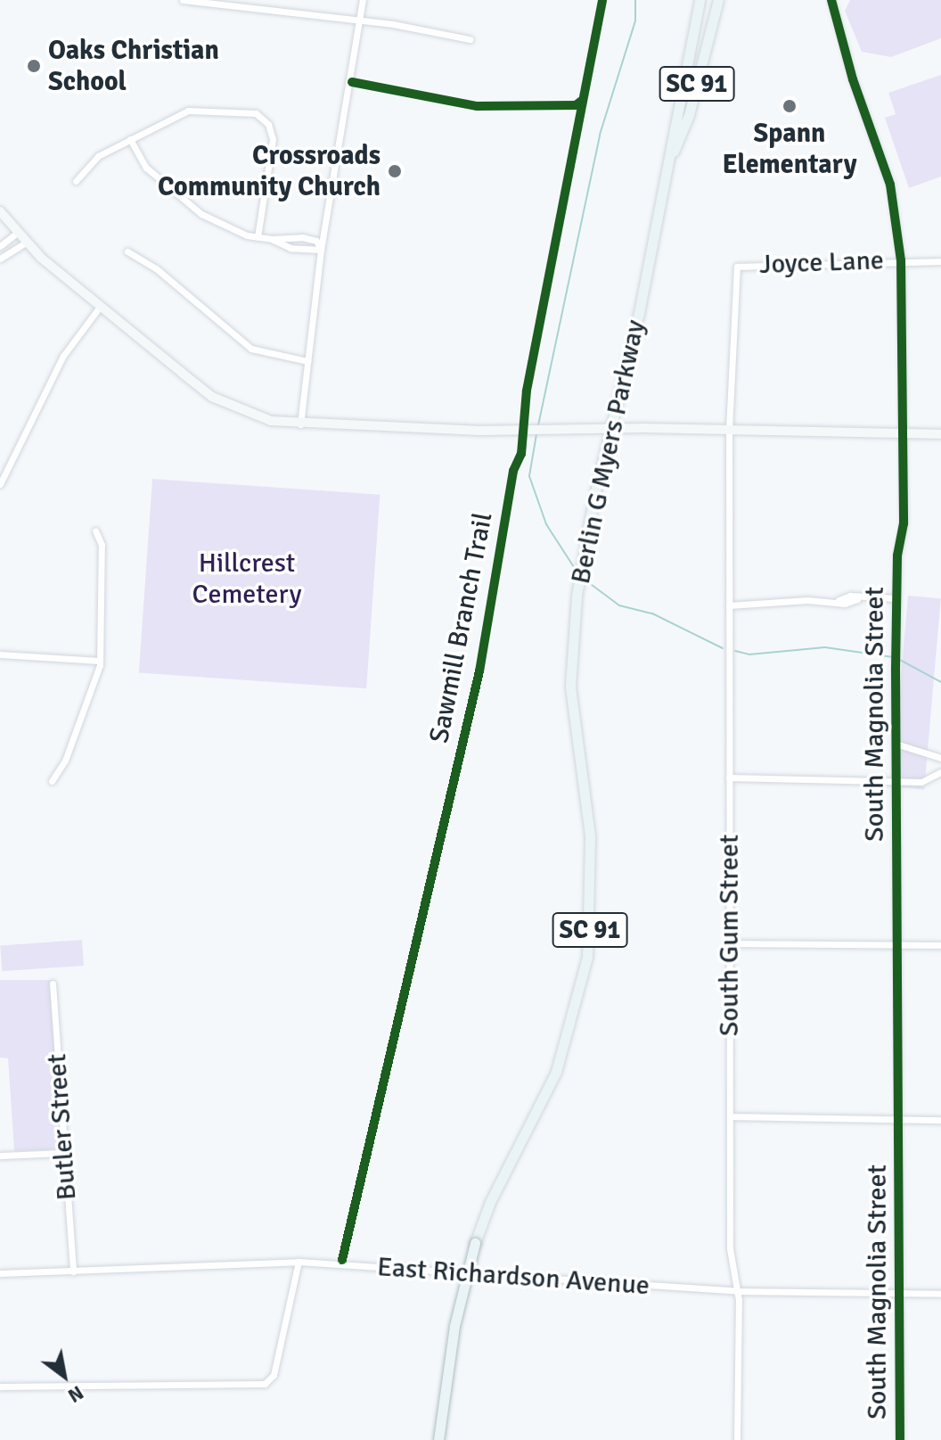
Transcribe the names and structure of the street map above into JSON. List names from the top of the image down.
{
  "streets": {
    "main road": ["SC 91", "Berlin G Myers Parkway"],
    "street": [
      "Joyce Lane",
      "South Magnolia Street",
      "South Gum Street",
      "Butler Street",
      "East Richardson Avenue"
    ],
    "cycle path": ["Sawmill Branch Trail"]
  },
  "crossings": [
    ["Joyce Lane", "South Magnolia Street"],
    ["Joyce Lane", "South Gum Street"],
    ["South Magnolia Street", "East Richardson Avenue"],
    ["South Gum Street", "East Richardson Avenue"],
    ["Butler Street", "East Richardson Avenue"]
  ],
  "parks": ["Hillcrest Cemetery"],
  "places": ["Oaks Christian School", "Spann Elementary", "Crossroads Community Church"],
  "north": "bottom right"
}
